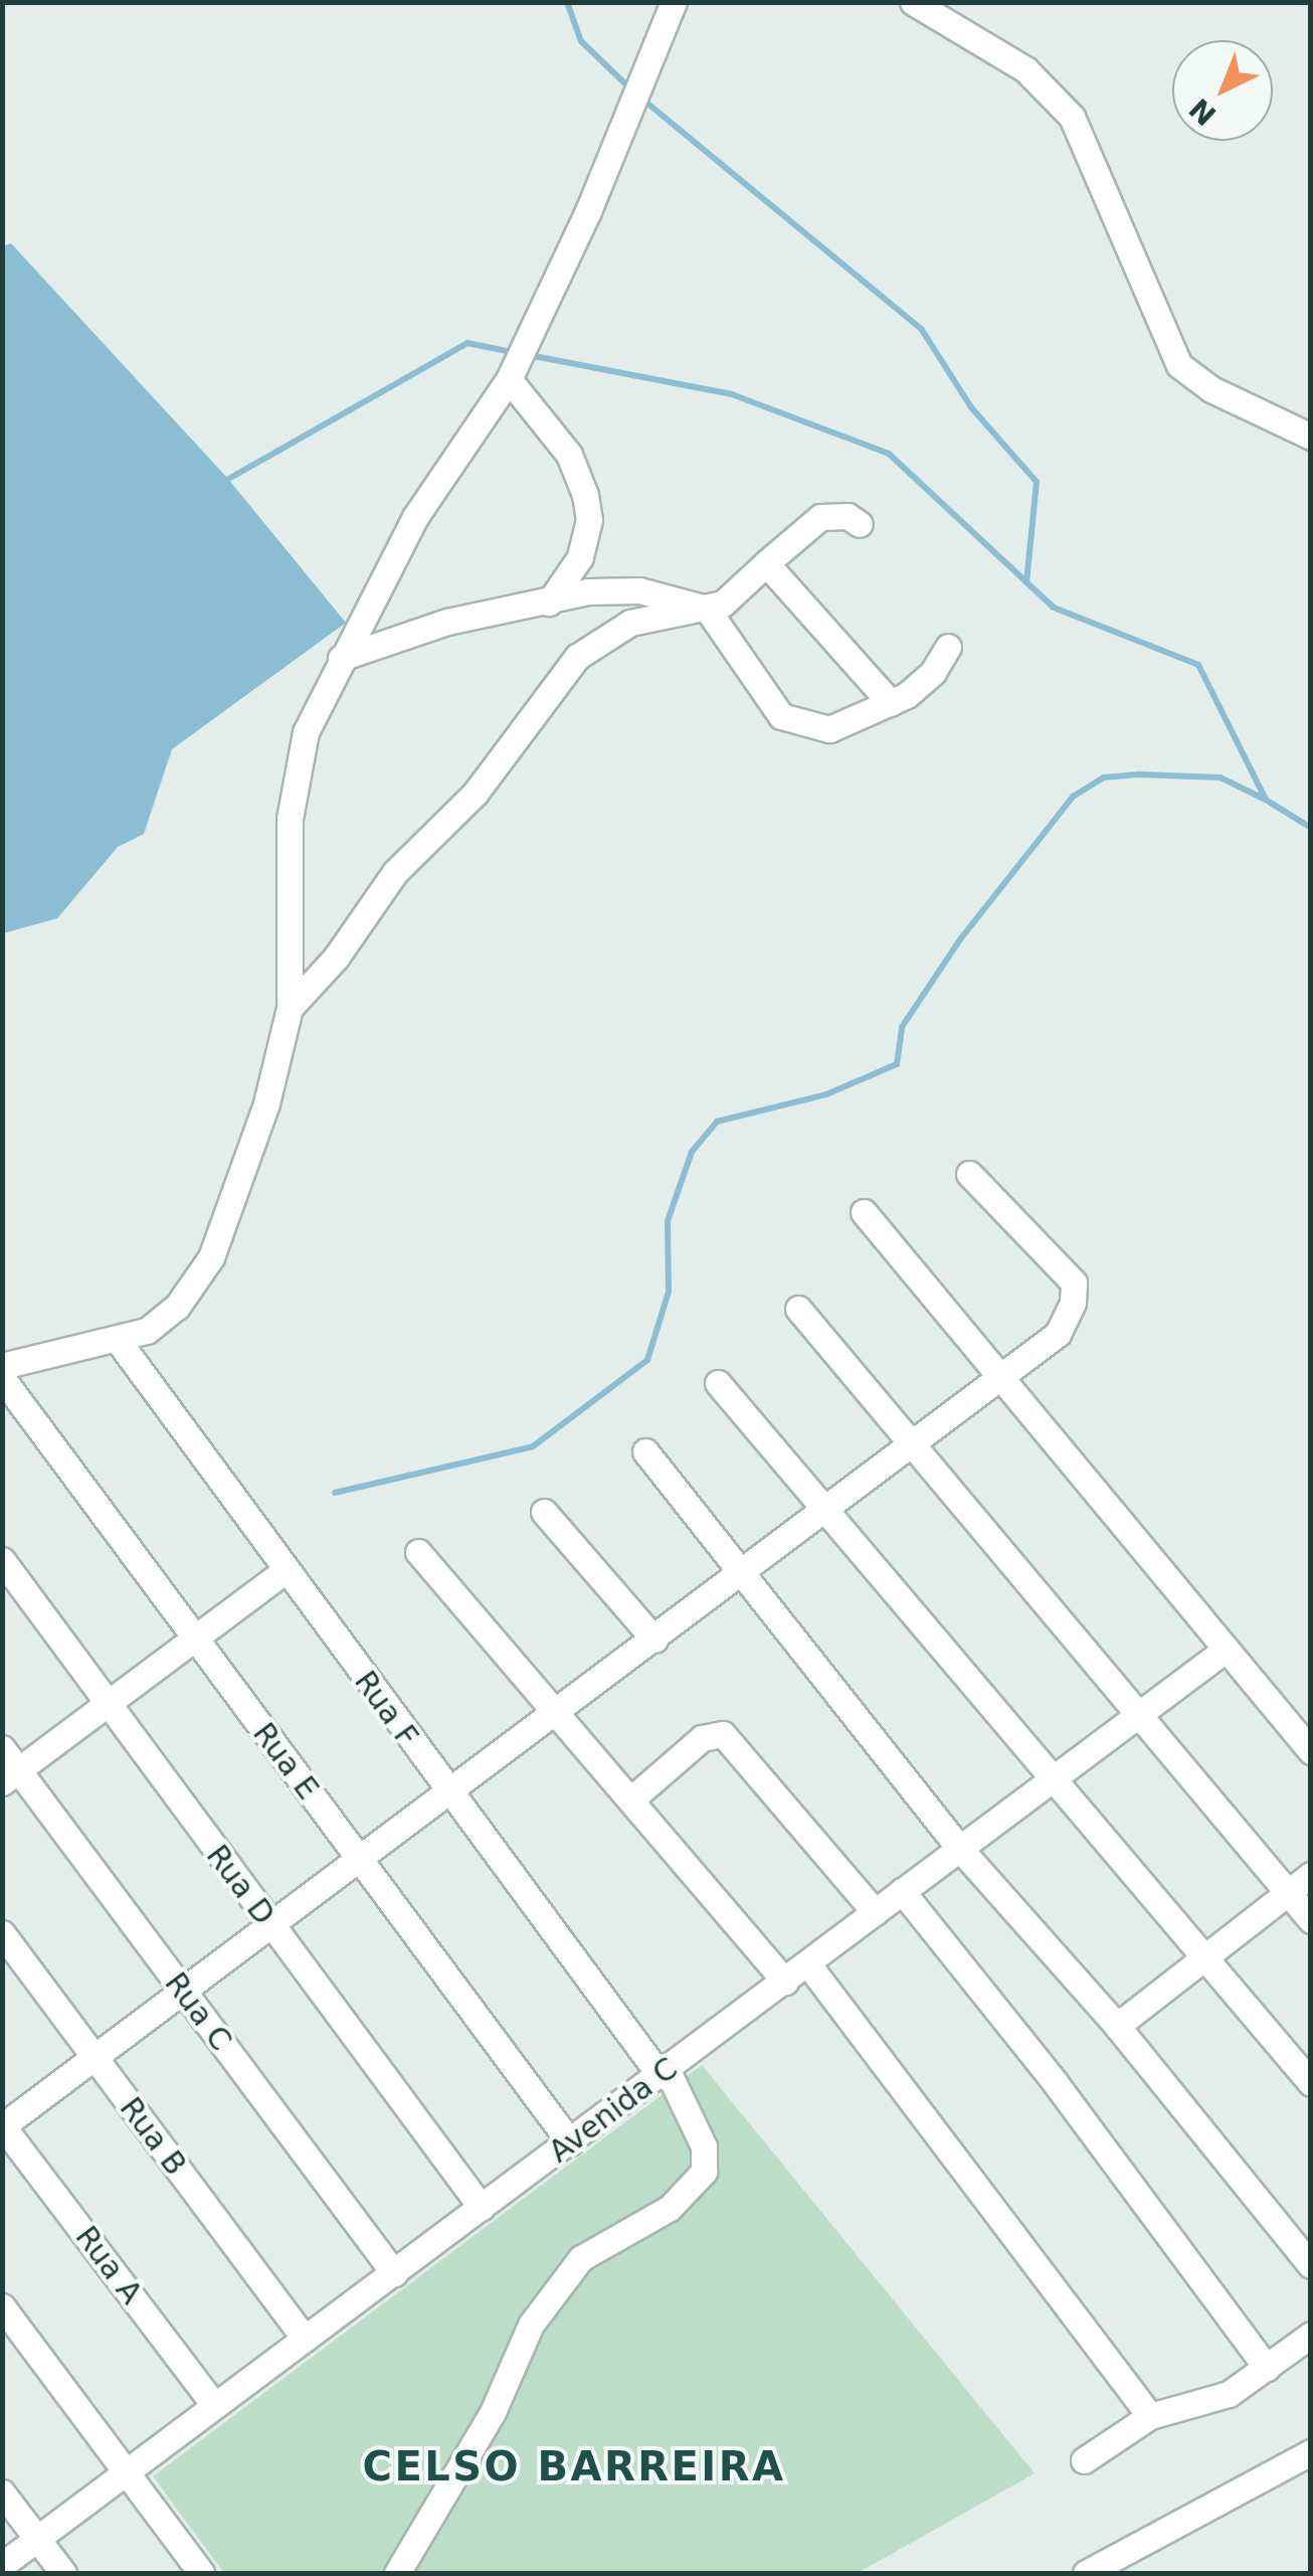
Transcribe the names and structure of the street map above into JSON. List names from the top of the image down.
{
  "streets": {
    "street": [
      "Rua F",
      "Rua E",
      "Rua D",
      "Rua C",
      "Avenida C",
      "Rua B",
      "Rua A"
    ]
  },
  "crossings": [
    ["Rua F", "Avenida C"],
    ["Rua E", "Avenida C"],
    ["Rua D", "Avenida C"],
    ["Rua C", "Avenida C"],
    ["Avenida C", "Rua B"],
    ["Avenida C", "Rua A"]
  ],
  "districts": ["CELSO BARREIRA"],
  "north": "bottom left"
}
